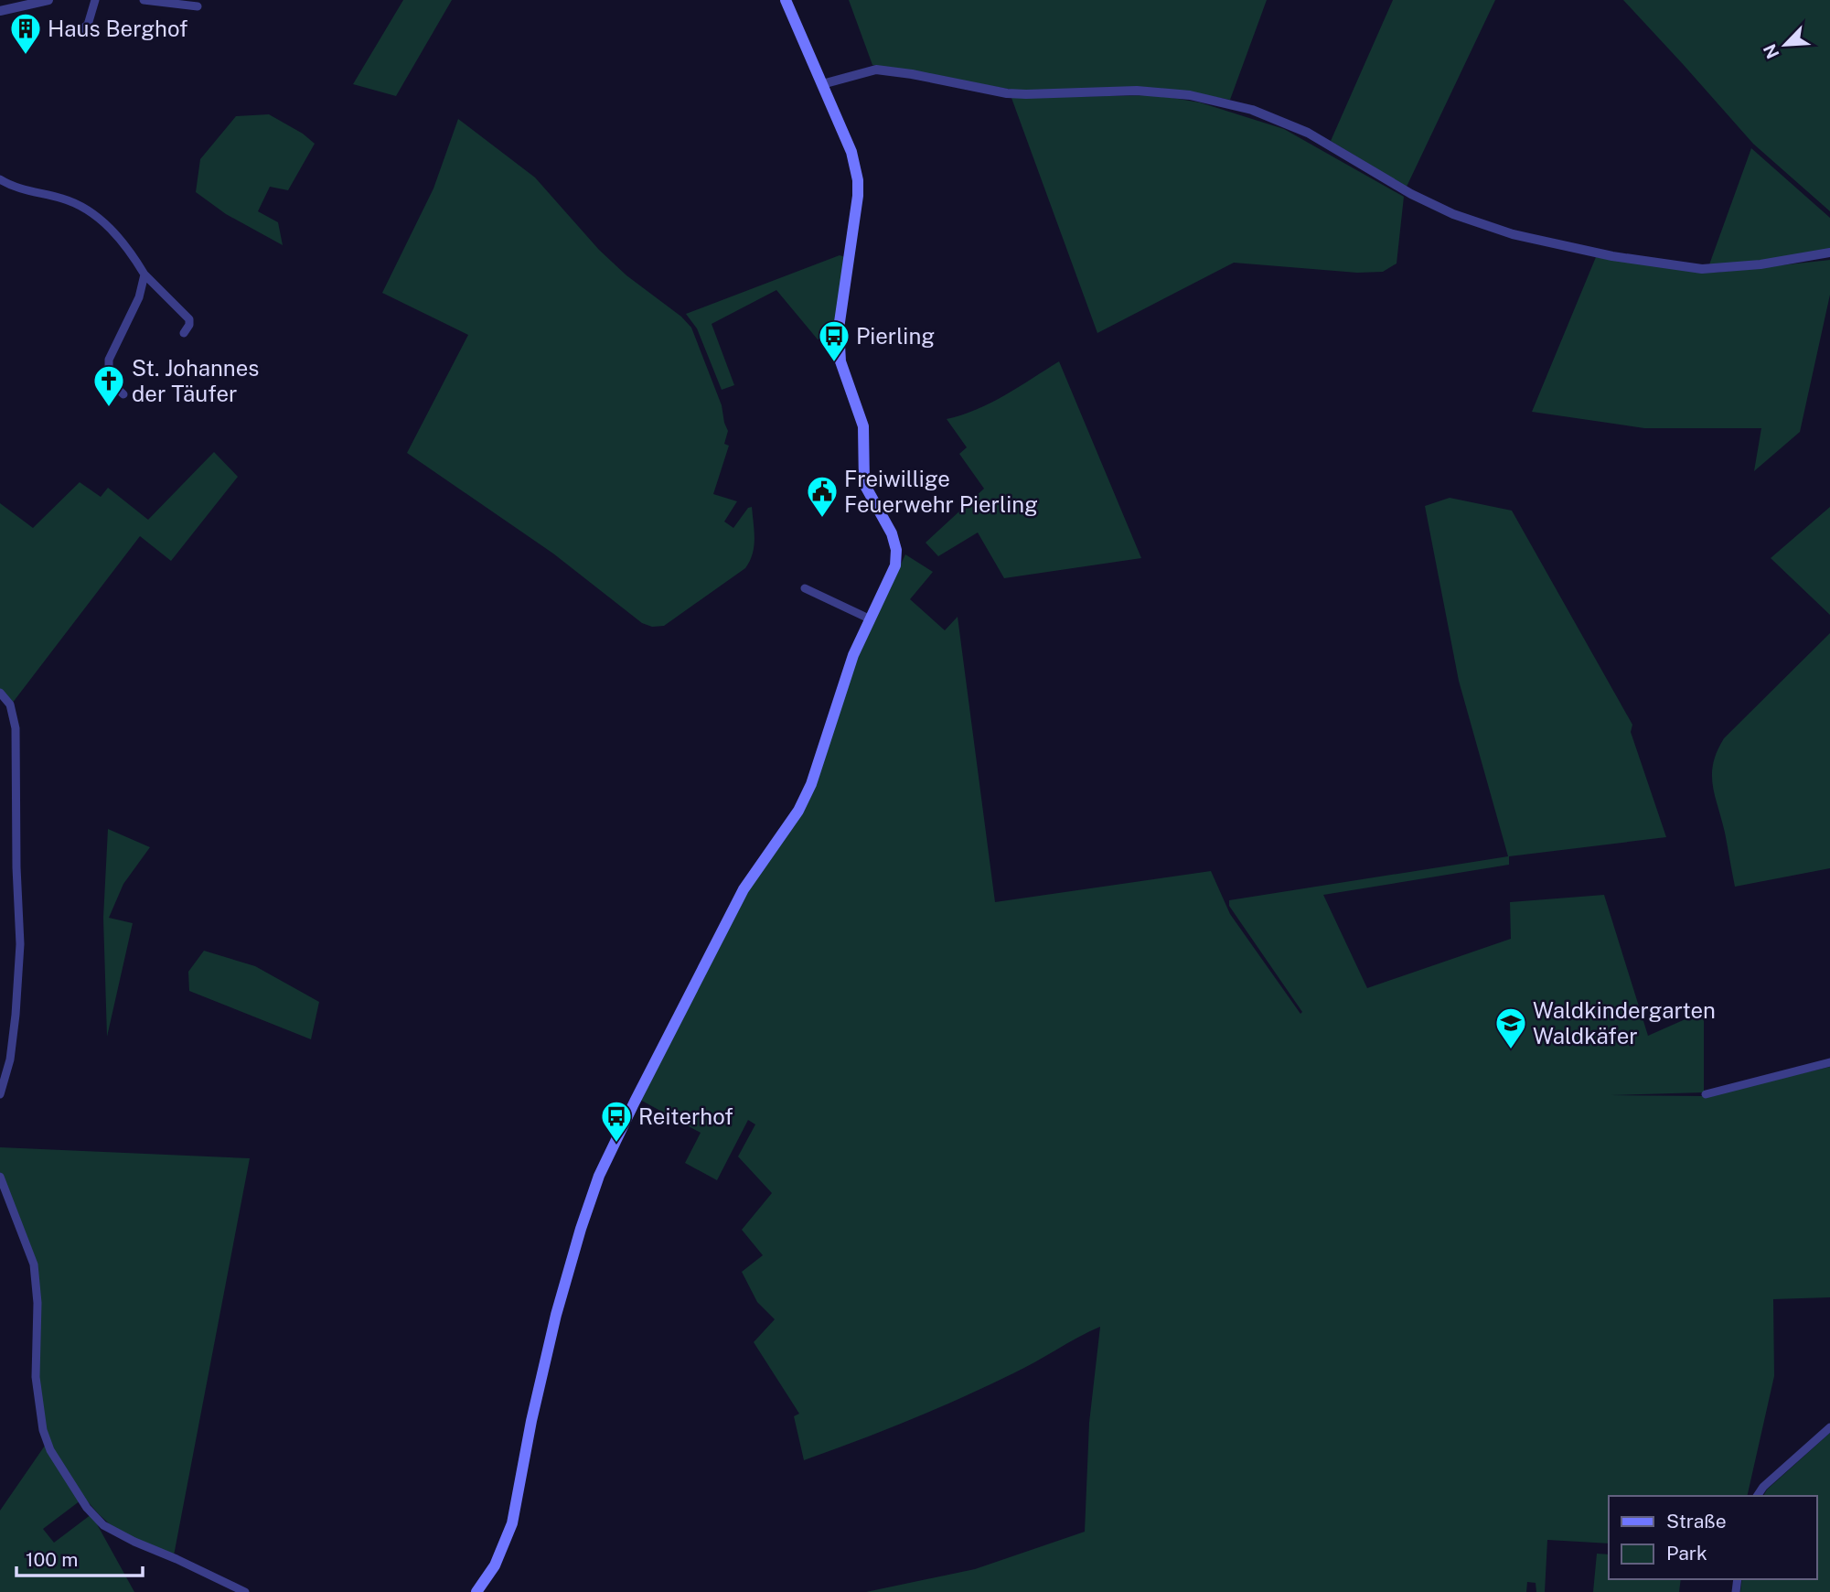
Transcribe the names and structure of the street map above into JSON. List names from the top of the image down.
{
  "places": {
    "building": ["Haus Berghof"],
    "bus stop": ["Pierling", "Reiterhof"],
    "church": ["St. Johannes der Täufer"],
    "public building": ["Freiwillige Feuerwehr Pierling"],
    "school or university": ["Waldkindergarten Waldkäfer"]
  },
  "legend": ["Straße", "Park"],
  "scale_bar": "100 m",
  "north": "bottom left"
}
